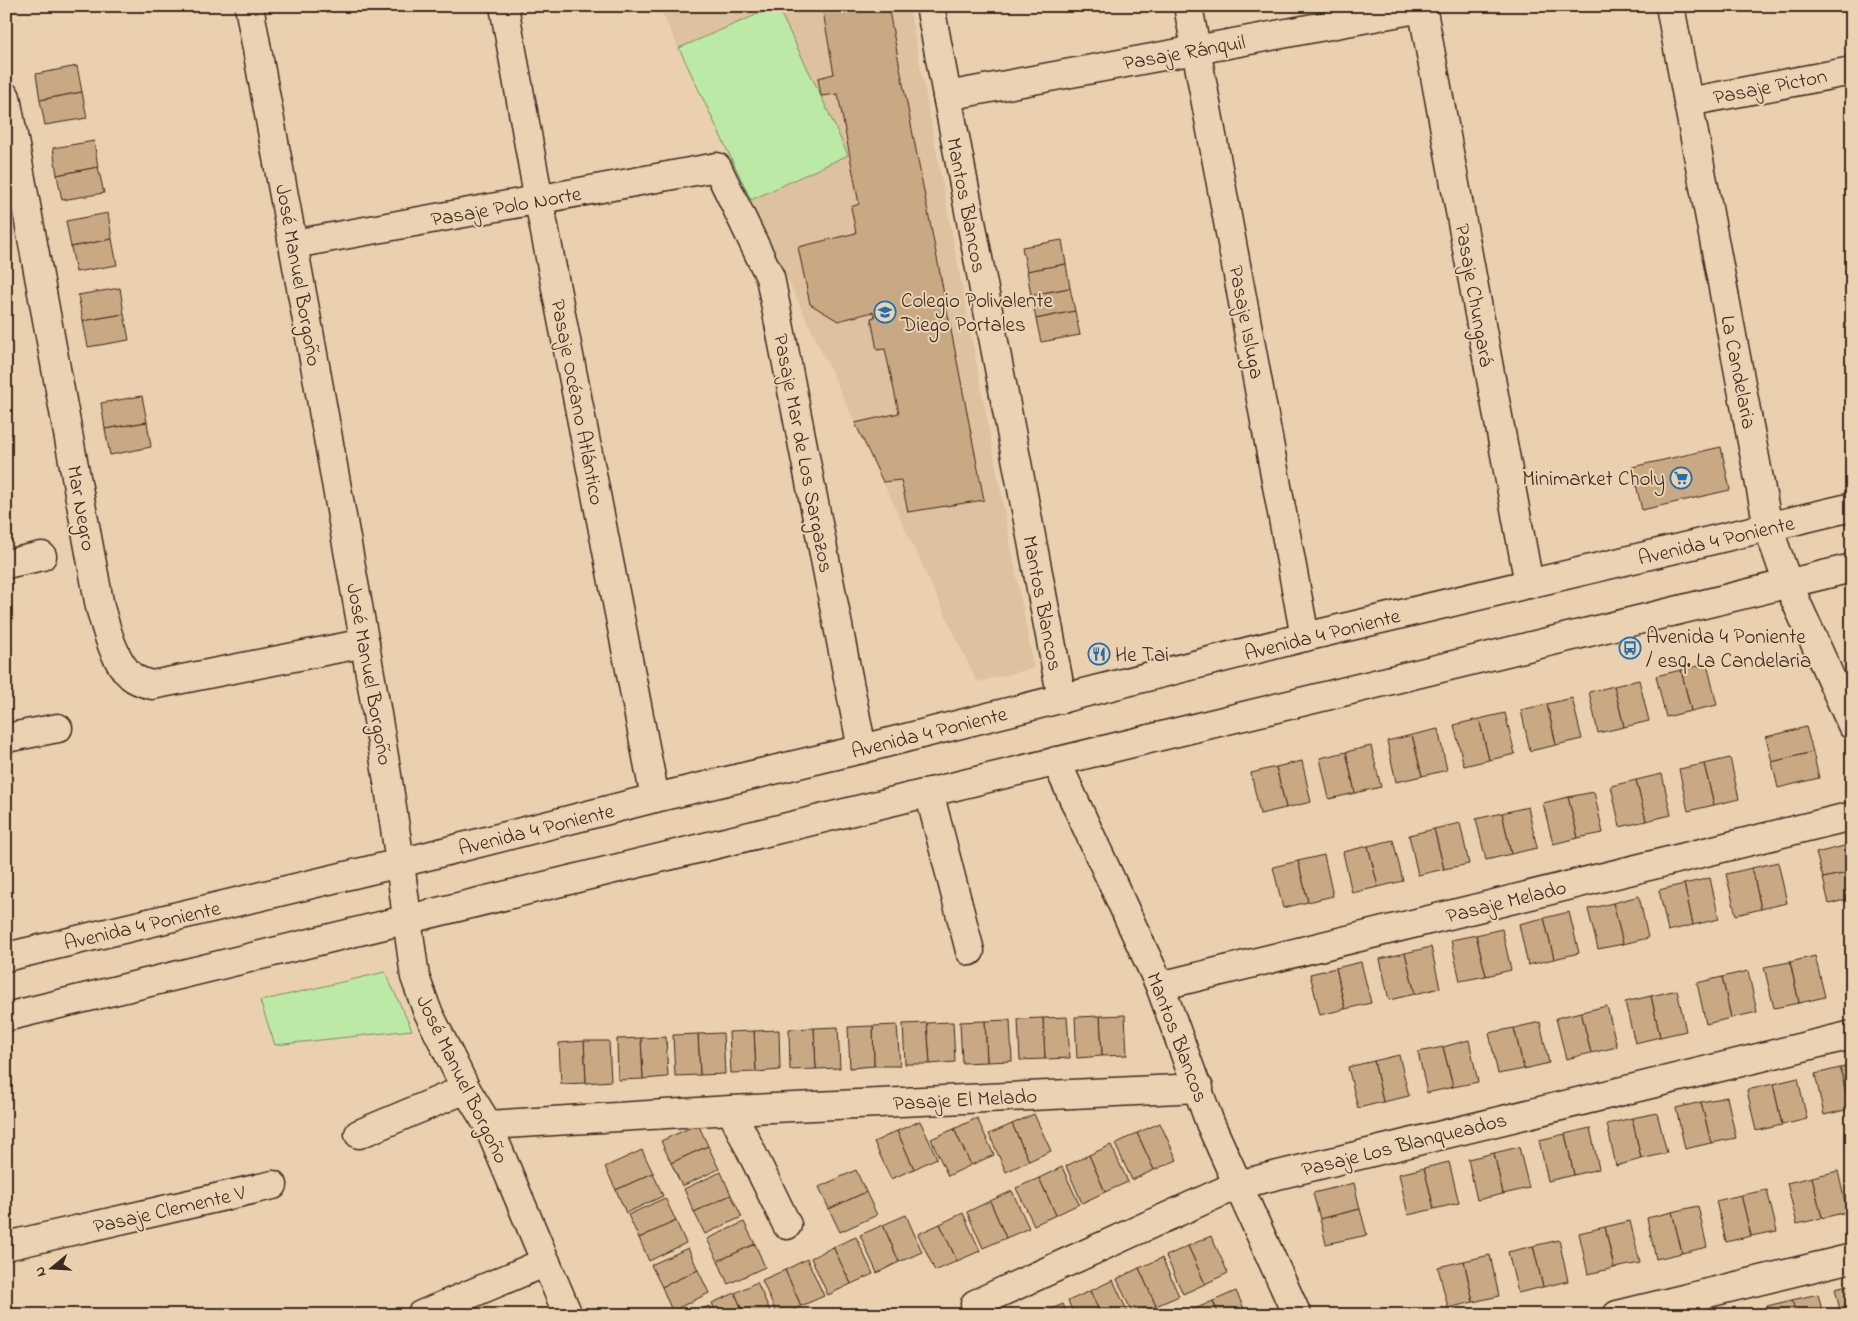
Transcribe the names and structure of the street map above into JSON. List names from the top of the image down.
{
  "streets": {
    "street": [
      "Pasaje Ránquil",
      "Pasaje Picton",
      "Mantos Blancos",
      "Pasaje Polo Norte",
      "José Manuel Borgoño",
      "Pasaje Chungará",
      "Pasaje Isluga",
      "La Candelaria",
      "Pasaje Océano Atlántico",
      "Pasaje Mar de Los Sargazos",
      "Mar Negro",
      "Avenida 4 Poniente",
      "Pasaje Melado",
      "Pasaje El Melado",
      "Pasaje Los Blanqueados",
      "Pasaje Clemente V"
    ]
  },
  "crossings": [
    ["Pasaje Ránquil", "Mantos Blancos"],
    ["Pasaje Ránquil", "Pasaje Chungará"],
    ["Pasaje Ránquil", "Pasaje Isluga"],
    ["Pasaje Picton", "La Candelaria"],
    ["Mantos Blancos", "Avenida 4 Poniente"],
    ["Mantos Blancos", "Pasaje Melado"],
    ["Mantos Blancos", "Pasaje El Melado"],
    ["Mantos Blancos", "Pasaje Los Blanqueados"],
    ["Pasaje Polo Norte", "José Manuel Borgoño"],
    ["Pasaje Polo Norte", "Pasaje Océano Atlántico"],
    ["Pasaje Polo Norte", "Pasaje Mar de Los Sargazos"],
    ["José Manuel Borgoño", "Mar Negro"],
    ["José Manuel Borgoño", "Avenida 4 Poniente"],
    ["José Manuel Borgoño", "Pasaje El Melado"],
    ["Pasaje Chungará", "Avenida 4 Poniente"],
    ["Pasaje Isluga", "Avenida 4 Poniente"],
    ["La Candelaria", "Avenida 4 Poniente"],
    ["Pasaje Océano Atlántico", "Avenida 4 Poniente"],
    ["Pasaje Mar de Los Sargazos", "Avenida 4 Poniente"]
  ],
  "places": {
    "school or university": ["Colegio Polivalente Diego Portales"],
    "supermarket": ["Minimarket Choly"],
    "bus stop": ["Avenida 4 Poniente / esq. La Candelaria"],
    "restaurant": ["He Tai"]
  },
  "north": "left"
}
